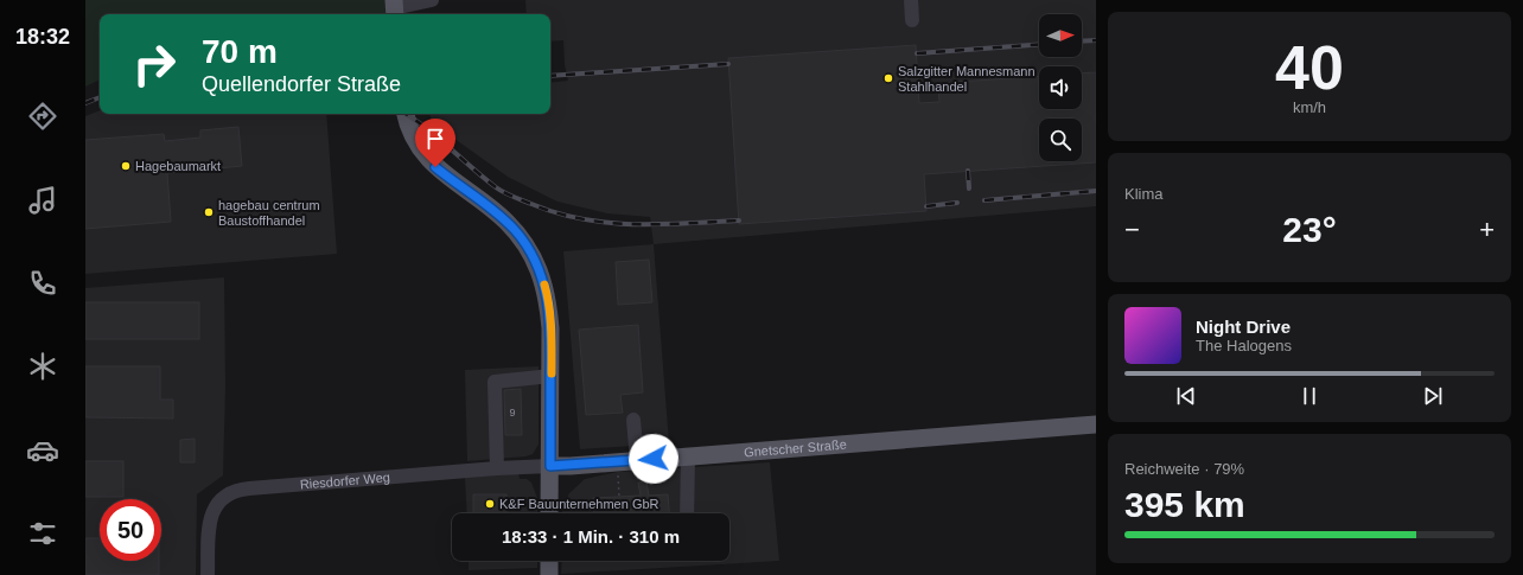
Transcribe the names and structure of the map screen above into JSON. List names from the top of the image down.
{
  "streets": {
    "main road": ["Gnetscher Straße"],
    "street": ["Riesdorfer Weg"]
  },
  "crossings": [
    ["Gnetscher Straße", "Riesdorfer Weg"]
  ],
  "places": [
    "Salzgitter Mannesmann Stahlhandel",
    "Hagebaumarkt",
    "hagebau centrum Baustoffhandel",
    "K&F Bauunternehmen GbR"
  ],
  "house_numbers": ["9"],
  "north": "right",
  "page": {
    "tabs": "18:32",
    "tile": [
      ["40", "km/h"],
      "Klima",
      ["Reichweite · 79%", "395 km"]
    ],
    "turn": ["70 m", "Quellendorfer Straße"],
    "heat": ["−", "23°", "+"],
    "song": ["Night Drive", "The Halogens"],
    "limit": "50",
    "trip": "18:33 · 1 Min. · 310 m"
  }
}
